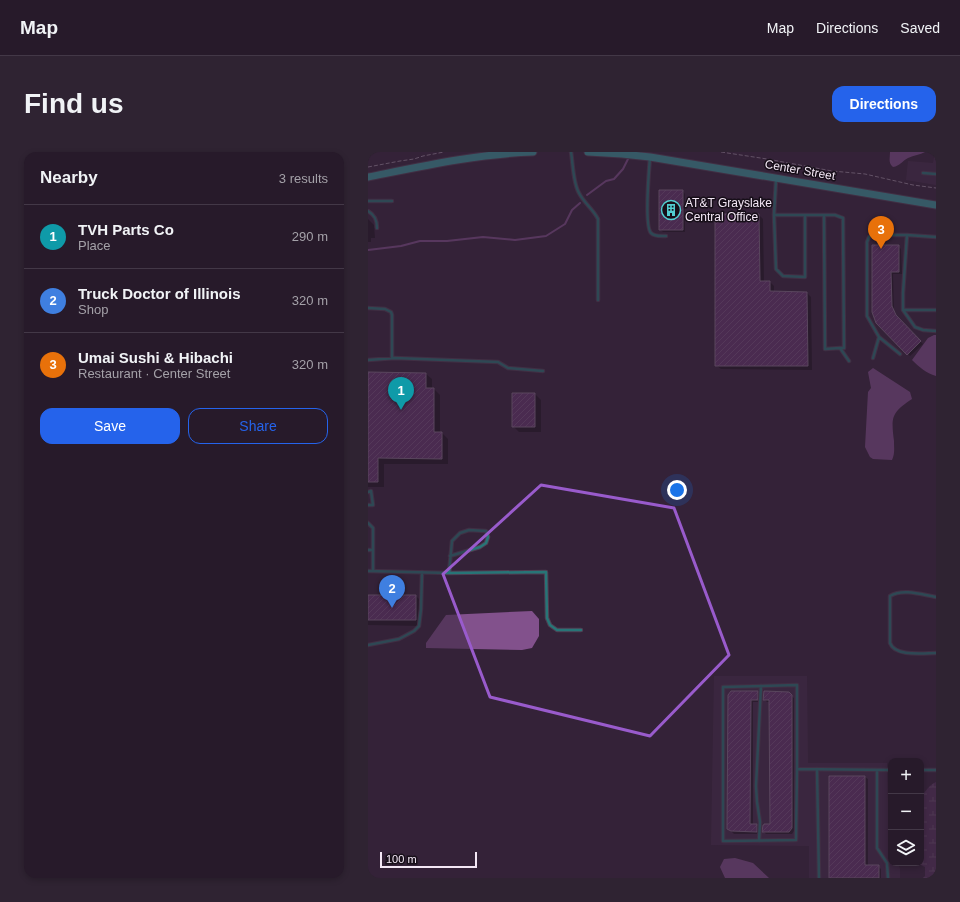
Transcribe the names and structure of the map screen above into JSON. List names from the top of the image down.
{
  "streets": {
    "street": ["Center Street"]
  },
  "places": {
    "building": ["AT&T Grayslake Central Office"]
  },
  "scale_bar": "100 m",
  "page": {
    "header": "Map",
    "nav": ["Map", "Directions", "Saved"],
    "buttons": [
      "Directions",
      ["Save", "Share"]
    ],
    "title": "Find us",
    "heading": ["Nearby", "3 results"],
    "list": [
      {
        "mark": "1",
        "name": "TVH Parts Co",
        "note": "Place",
        "value": "290 m"
      },
      {
        "mark": "2",
        "name": "Truck Doctor of Illinois",
        "note": "Shop",
        "value": "320 m"
      },
      {
        "mark": "3",
        "name": "Umai Sushi & Hibachi",
        "note": "Restaurant · Center Street",
        "value": "320 m"
      }
    ],
    "pins": ["3", "1", "2"],
    "map_buttons": ["+", "−"],
    "scale": "100 m"
  }
}
